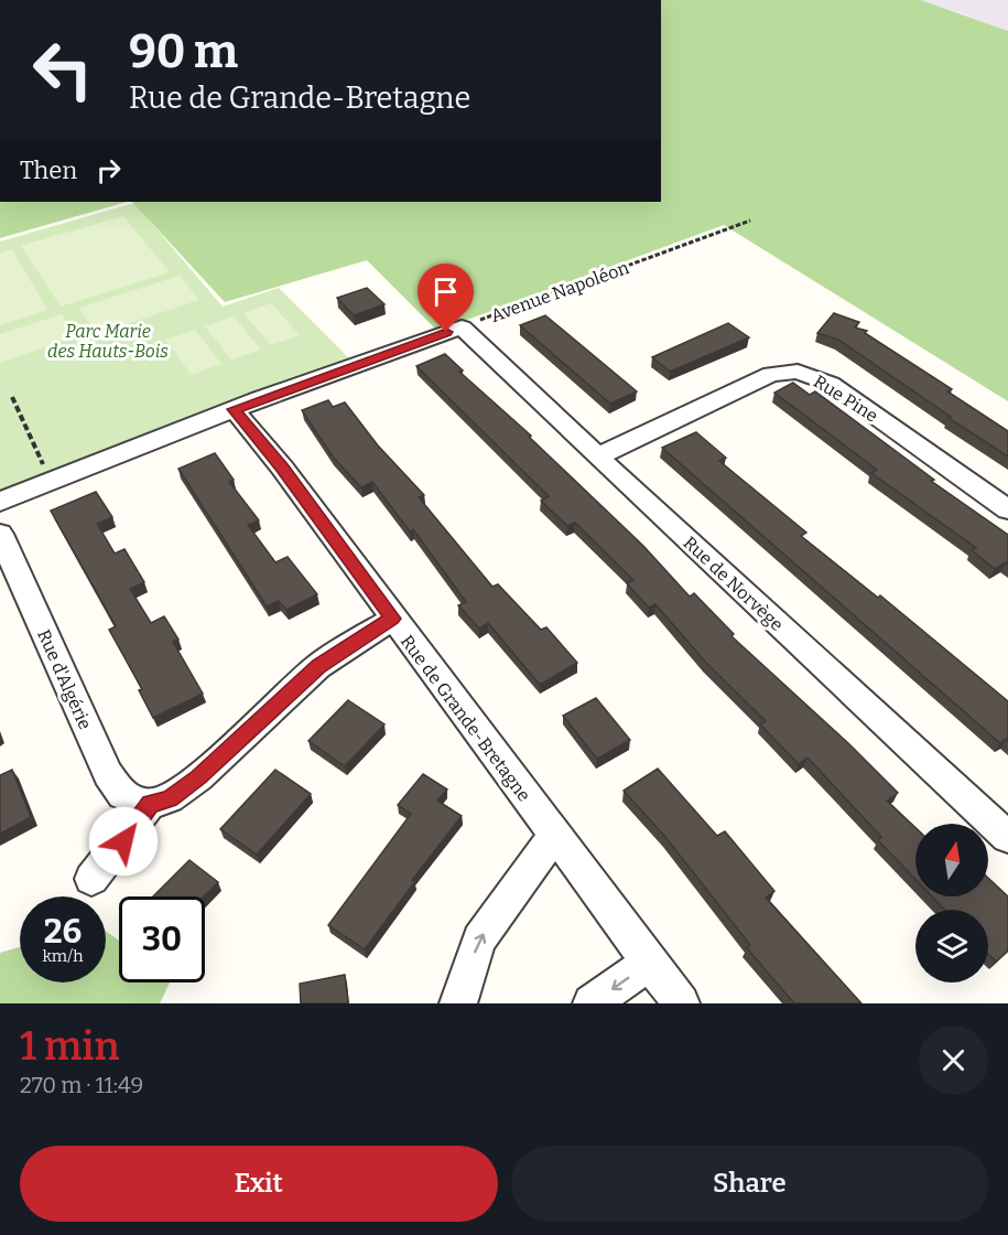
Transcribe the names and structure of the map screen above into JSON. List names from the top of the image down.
{
  "streets": {
    "street": [
      "Rue Pine",
      "Rue de Norvège",
      "Rue d'Algérie",
      "Rue de Grande-Bretagne"
    ],
    "path": ["Avenue Napoléon"]
  },
  "crossings": [
    ["Avenue Napoléon", "Rue de Norvège"],
    ["Rue Pine", "Rue de Norvège"]
  ],
  "parks": ["Parc Marie des Hauts-Bois"],
  "north": "top",
  "page": {
    "turn": ["90 m", "Rue de Grande-Bretagne"],
    "then": "Then",
    "speed": "26 km/h",
    "limit": "30",
    "heading": ["1 min", "270 m · 11:49"],
    "buttons": ["Exit", "Share"]
  }
}
